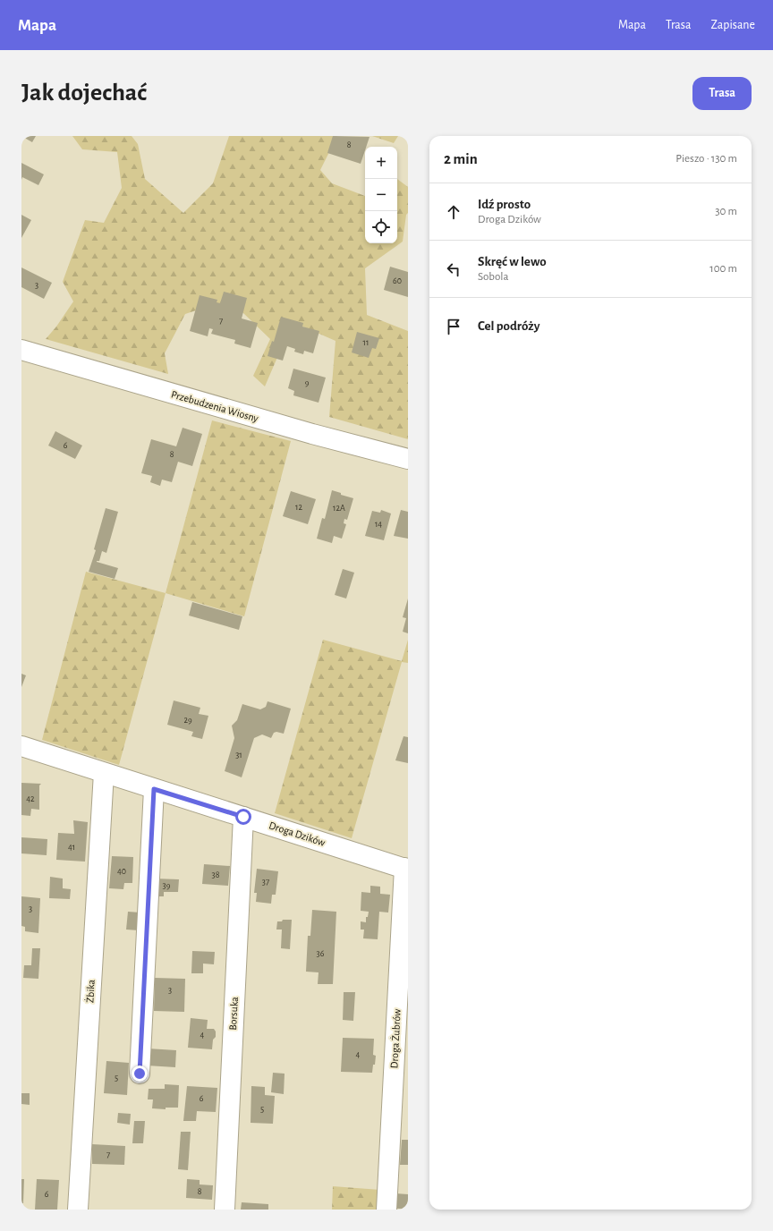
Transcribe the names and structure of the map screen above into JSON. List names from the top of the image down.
{
  "streets": {
    "street": [
      "Przebudzenia Wiosny",
      "Droga Dzików",
      "Żbika",
      "Borsuka",
      "Droga Żubrów"
    ]
  },
  "crossings": [
    ["Droga Dzików", "Żbika"],
    ["Droga Dzików", "Borsuka"],
    ["Droga Dzików", "Droga Żubrów"]
  ],
  "house_numbers": [
    "8",
    "60",
    "3",
    "7",
    "11",
    "9",
    "6",
    "8",
    "12",
    "12A",
    "14",
    "29",
    "31",
    "42",
    "41",
    "40",
    "38",
    "37",
    "39",
    "3",
    "36",
    "3",
    "4",
    "4",
    "5",
    "6",
    "5",
    "7",
    "8",
    "6"
  ],
  "page": {
    "header": "Mapa",
    "nav": ["Mapa", "Trasa", "Zapisane"],
    "buttons": "Trasa",
    "title": "Jak dojechać",
    "heading": ["2 min", "Pieszo · 130 m"],
    "map_buttons": ["+", "−"],
    "list": [
      ["Idź prosto", "Droga Dzików", "30 m"],
      ["Skręć w lewo", "Sobola", "100 m"],
      "Cel podróży"
    ]
  }
}
